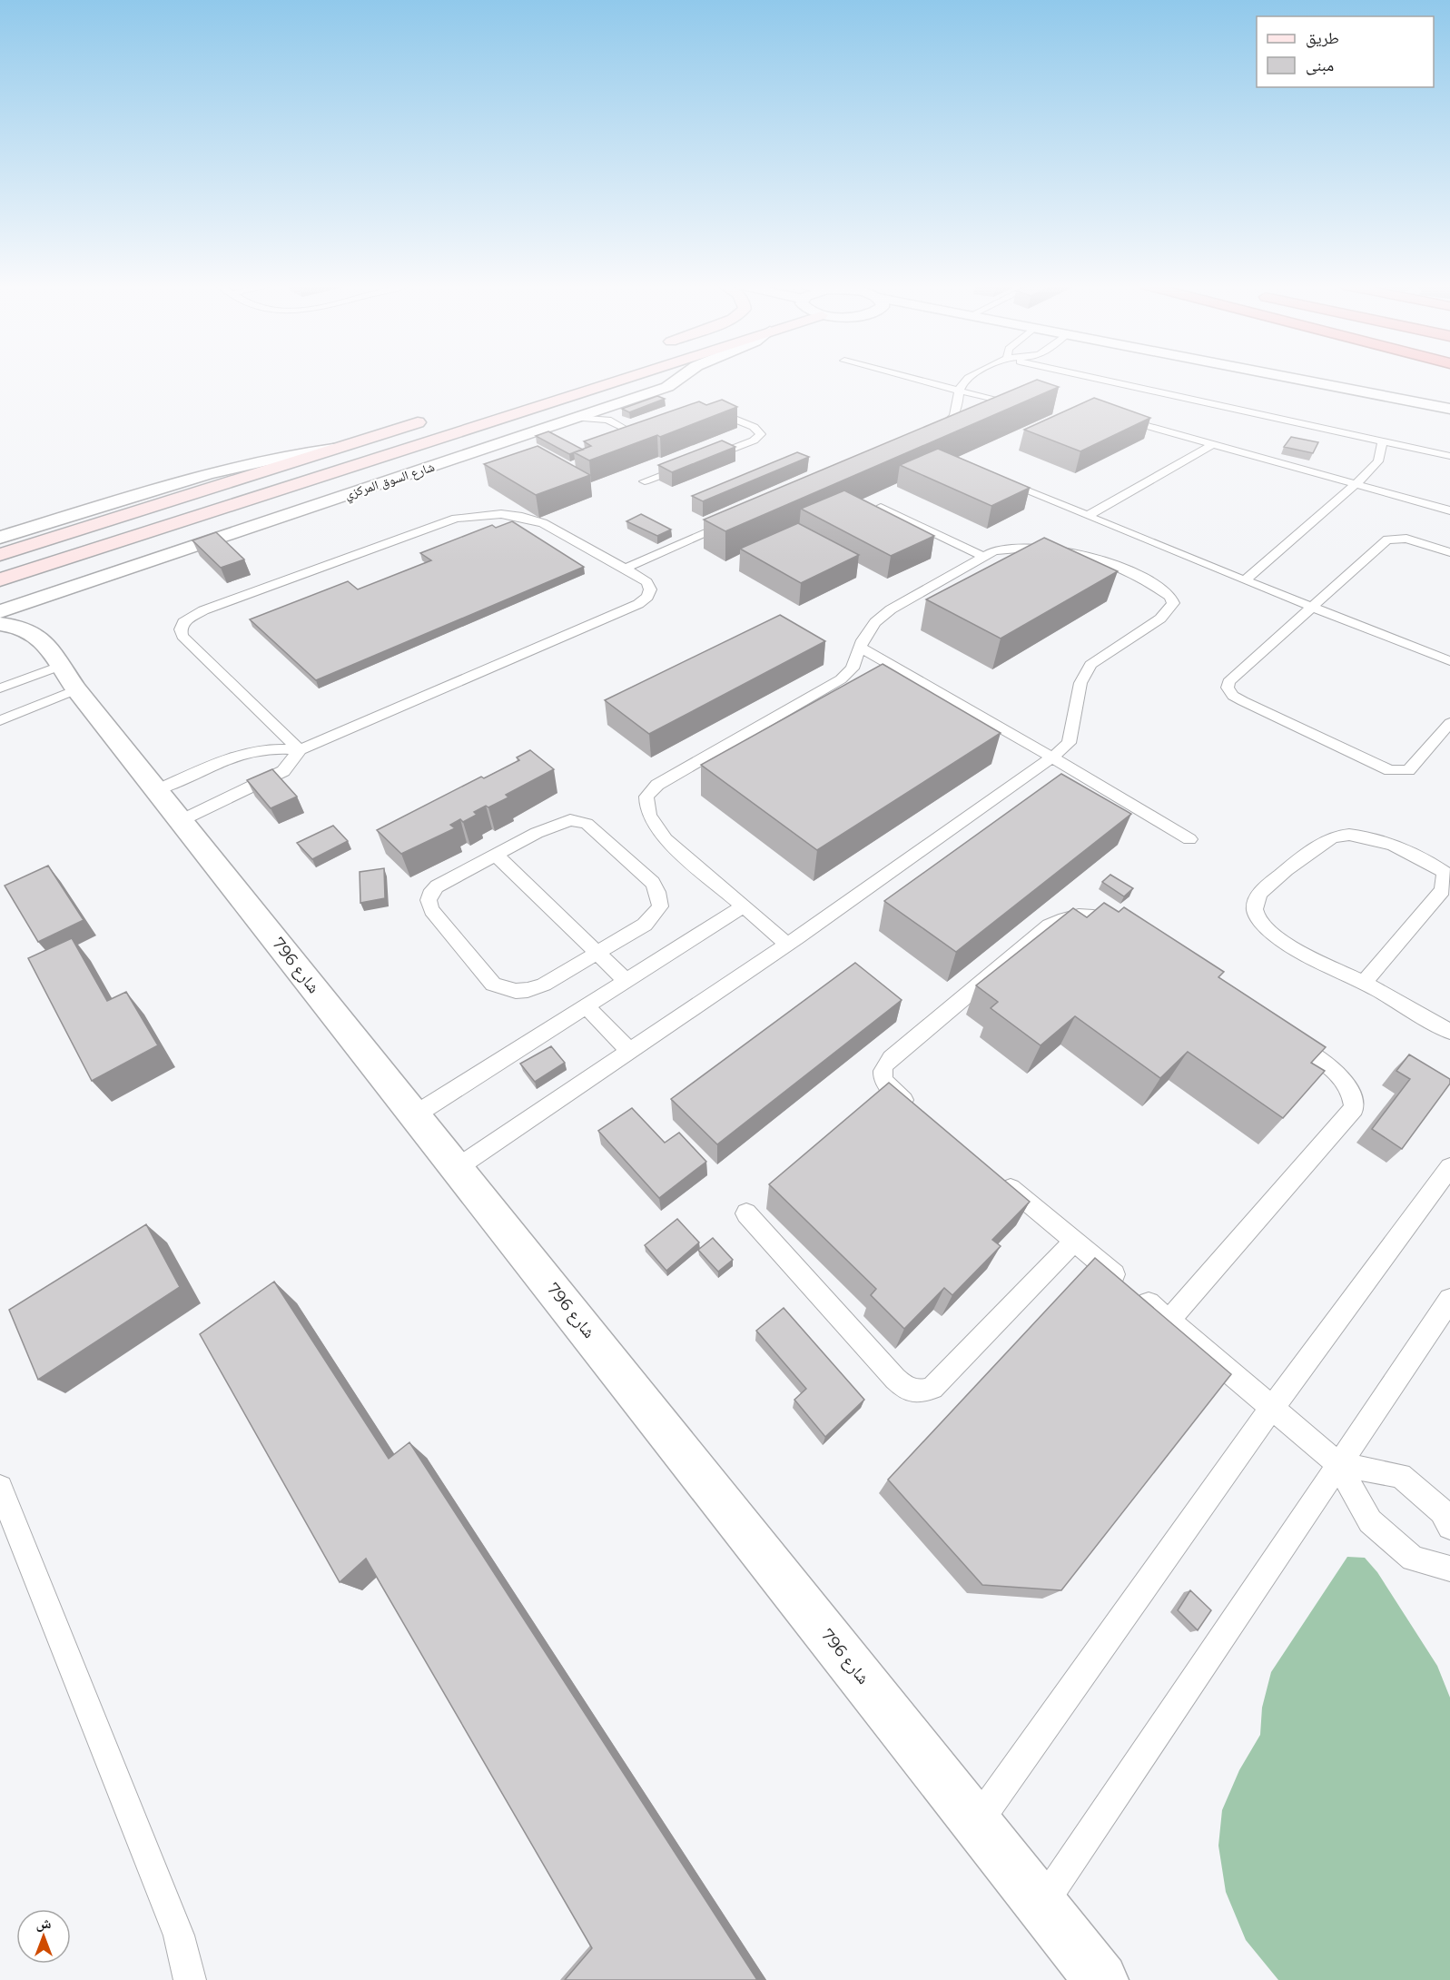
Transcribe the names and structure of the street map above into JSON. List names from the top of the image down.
{
  "streets": {
    "main road": ["شارع السوق المركزي"],
    "street": ["شارع 796"]
  },
  "legend": ["طريق", "مبنى"],
  "north": "top"
}
